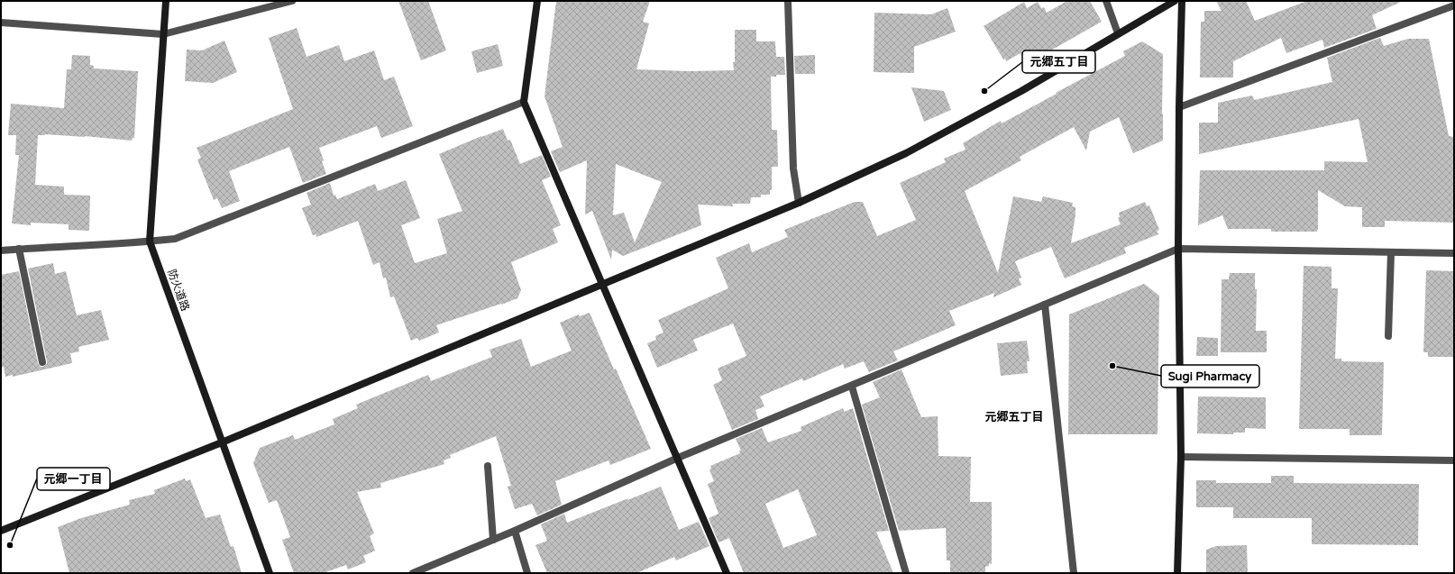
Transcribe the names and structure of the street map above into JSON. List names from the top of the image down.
{
  "streets": {
    "street": ["防火道路"]
  },
  "districts": ["元郷五丁目"],
  "places": ["元郷五丁目", "Sugi Pharmacy", "元郷一丁目"]
}
